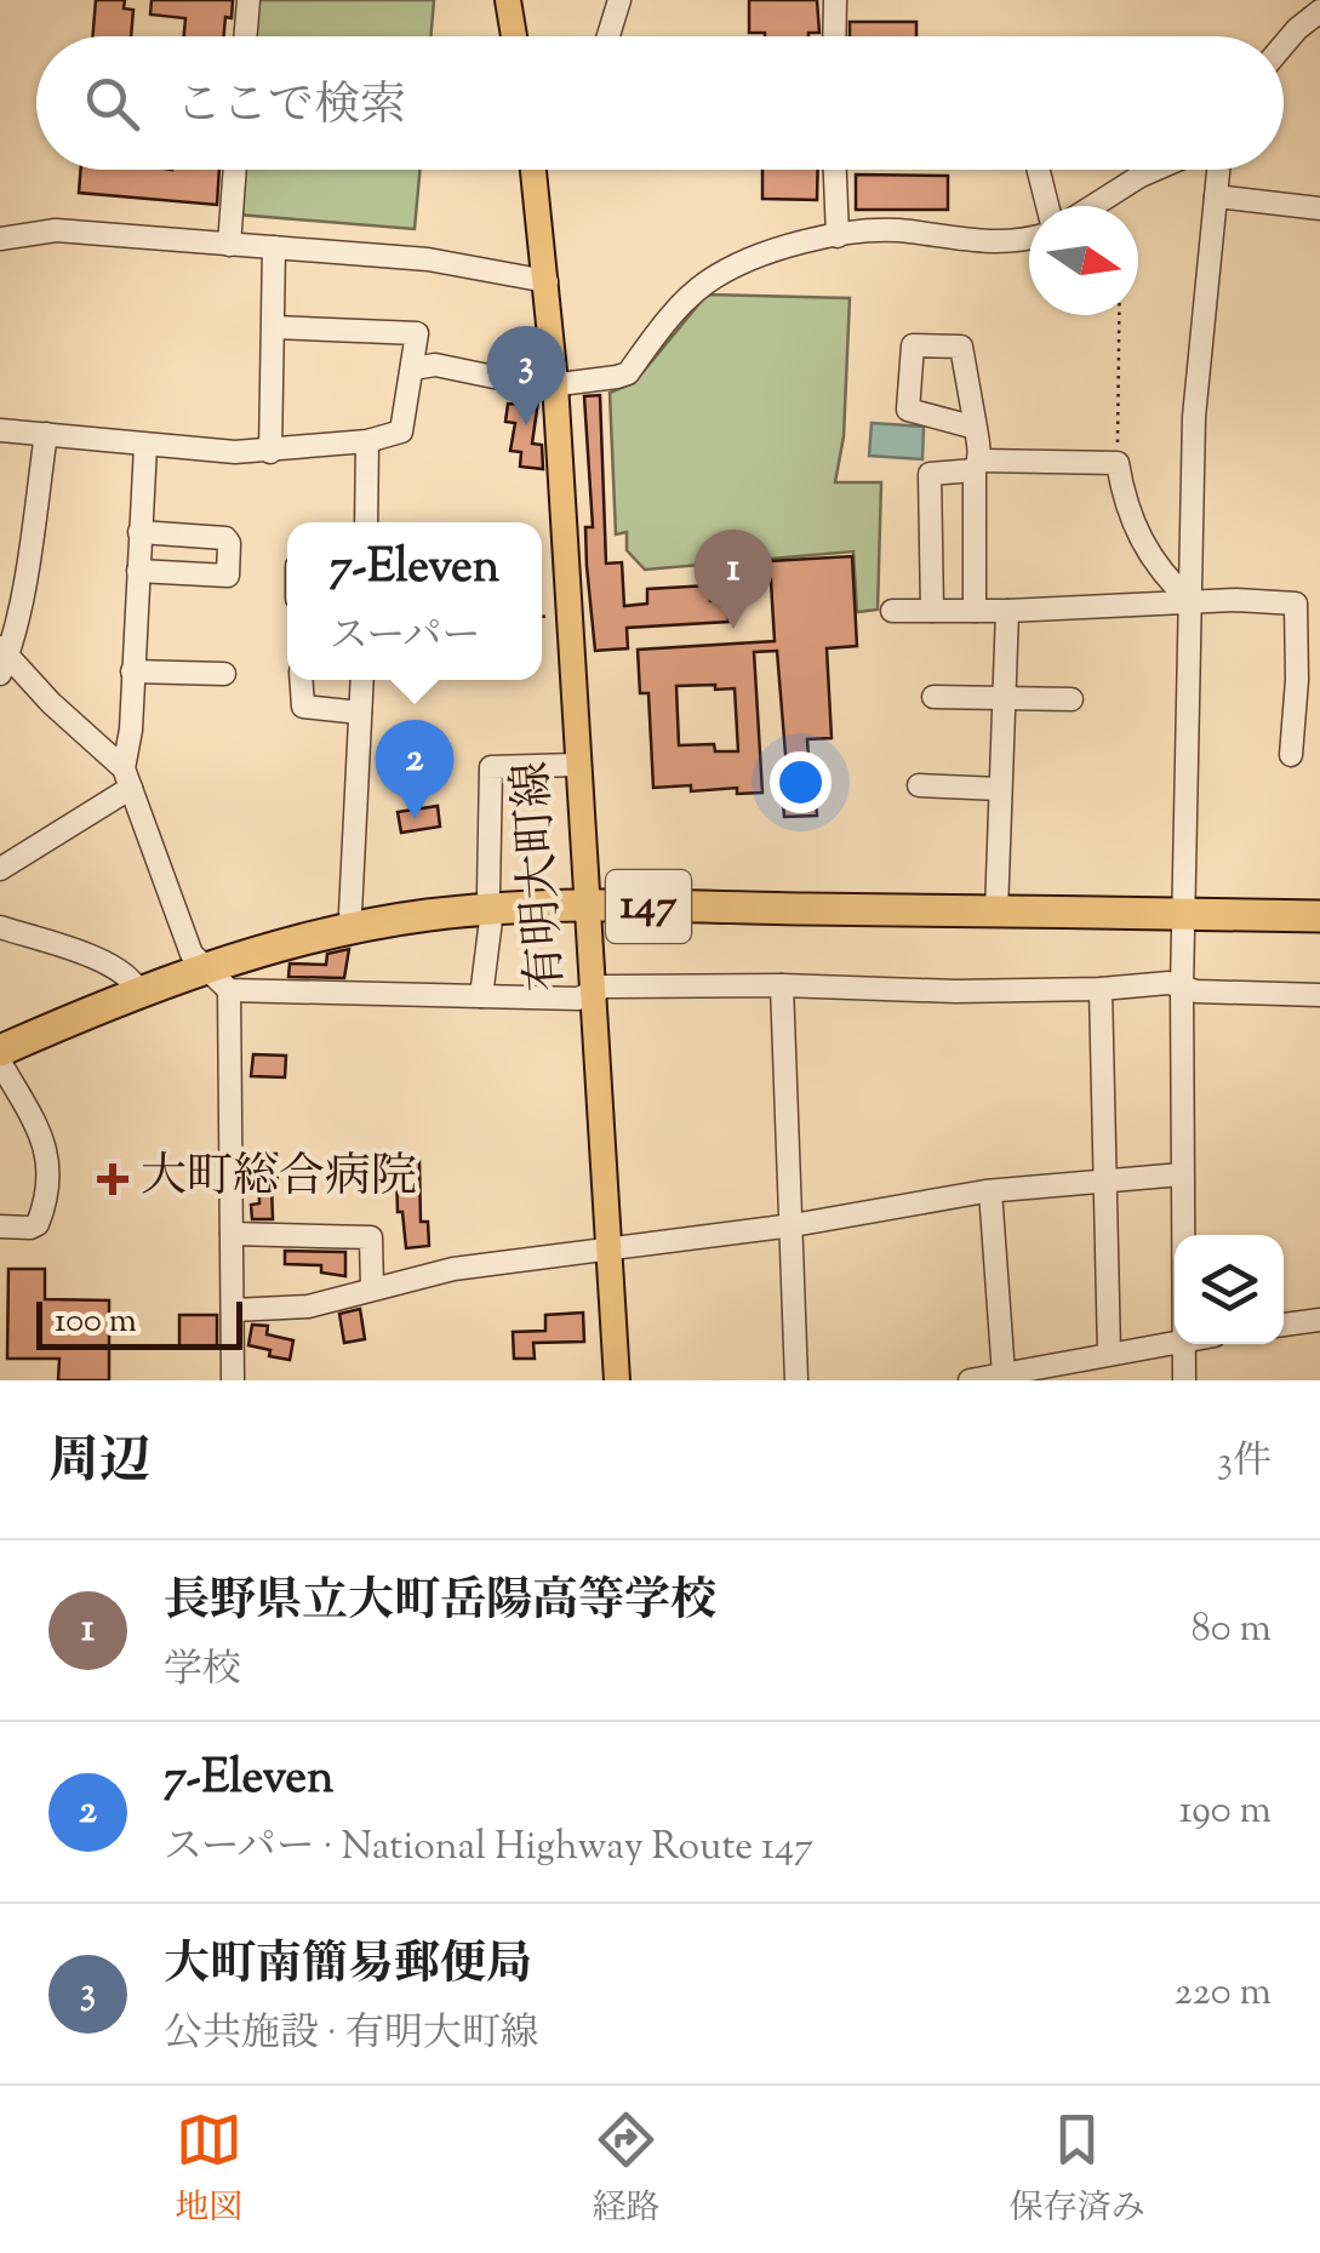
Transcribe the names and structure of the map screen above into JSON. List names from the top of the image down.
{
  "streets": {
    "highway": ["147"],
    "main road": ["有明大町線"]
  },
  "crossings": [
    ["有明大町線", "147"]
  ],
  "places": {
    "health": ["大町総合病院"]
  },
  "scale_bar": "100 m",
  "north": "right",
  "page": {
    "search": "ここで検索",
    "pins": ["3", "1", "2"],
    "popup": ["7-Eleven", "スーパー"],
    "scale": "100 m",
    "heading": ["周辺", "3件"],
    "list": [
      {
        "mark": "1",
        "name": "長野県立大町岳陽高等学校",
        "note": "学校",
        "value": "80 m"
      },
      {
        "mark": "2",
        "name": "7-Eleven",
        "note": "スーパー · National Highway Route 147",
        "value": "190 m"
      },
      {
        "mark": "3",
        "name": "大町南簡易郵便局",
        "note": "公共施設 · 有明大町線",
        "value": "220 m"
      }
    ],
    "nav": ["地図", "経路", "保存済み"]
  }
}
